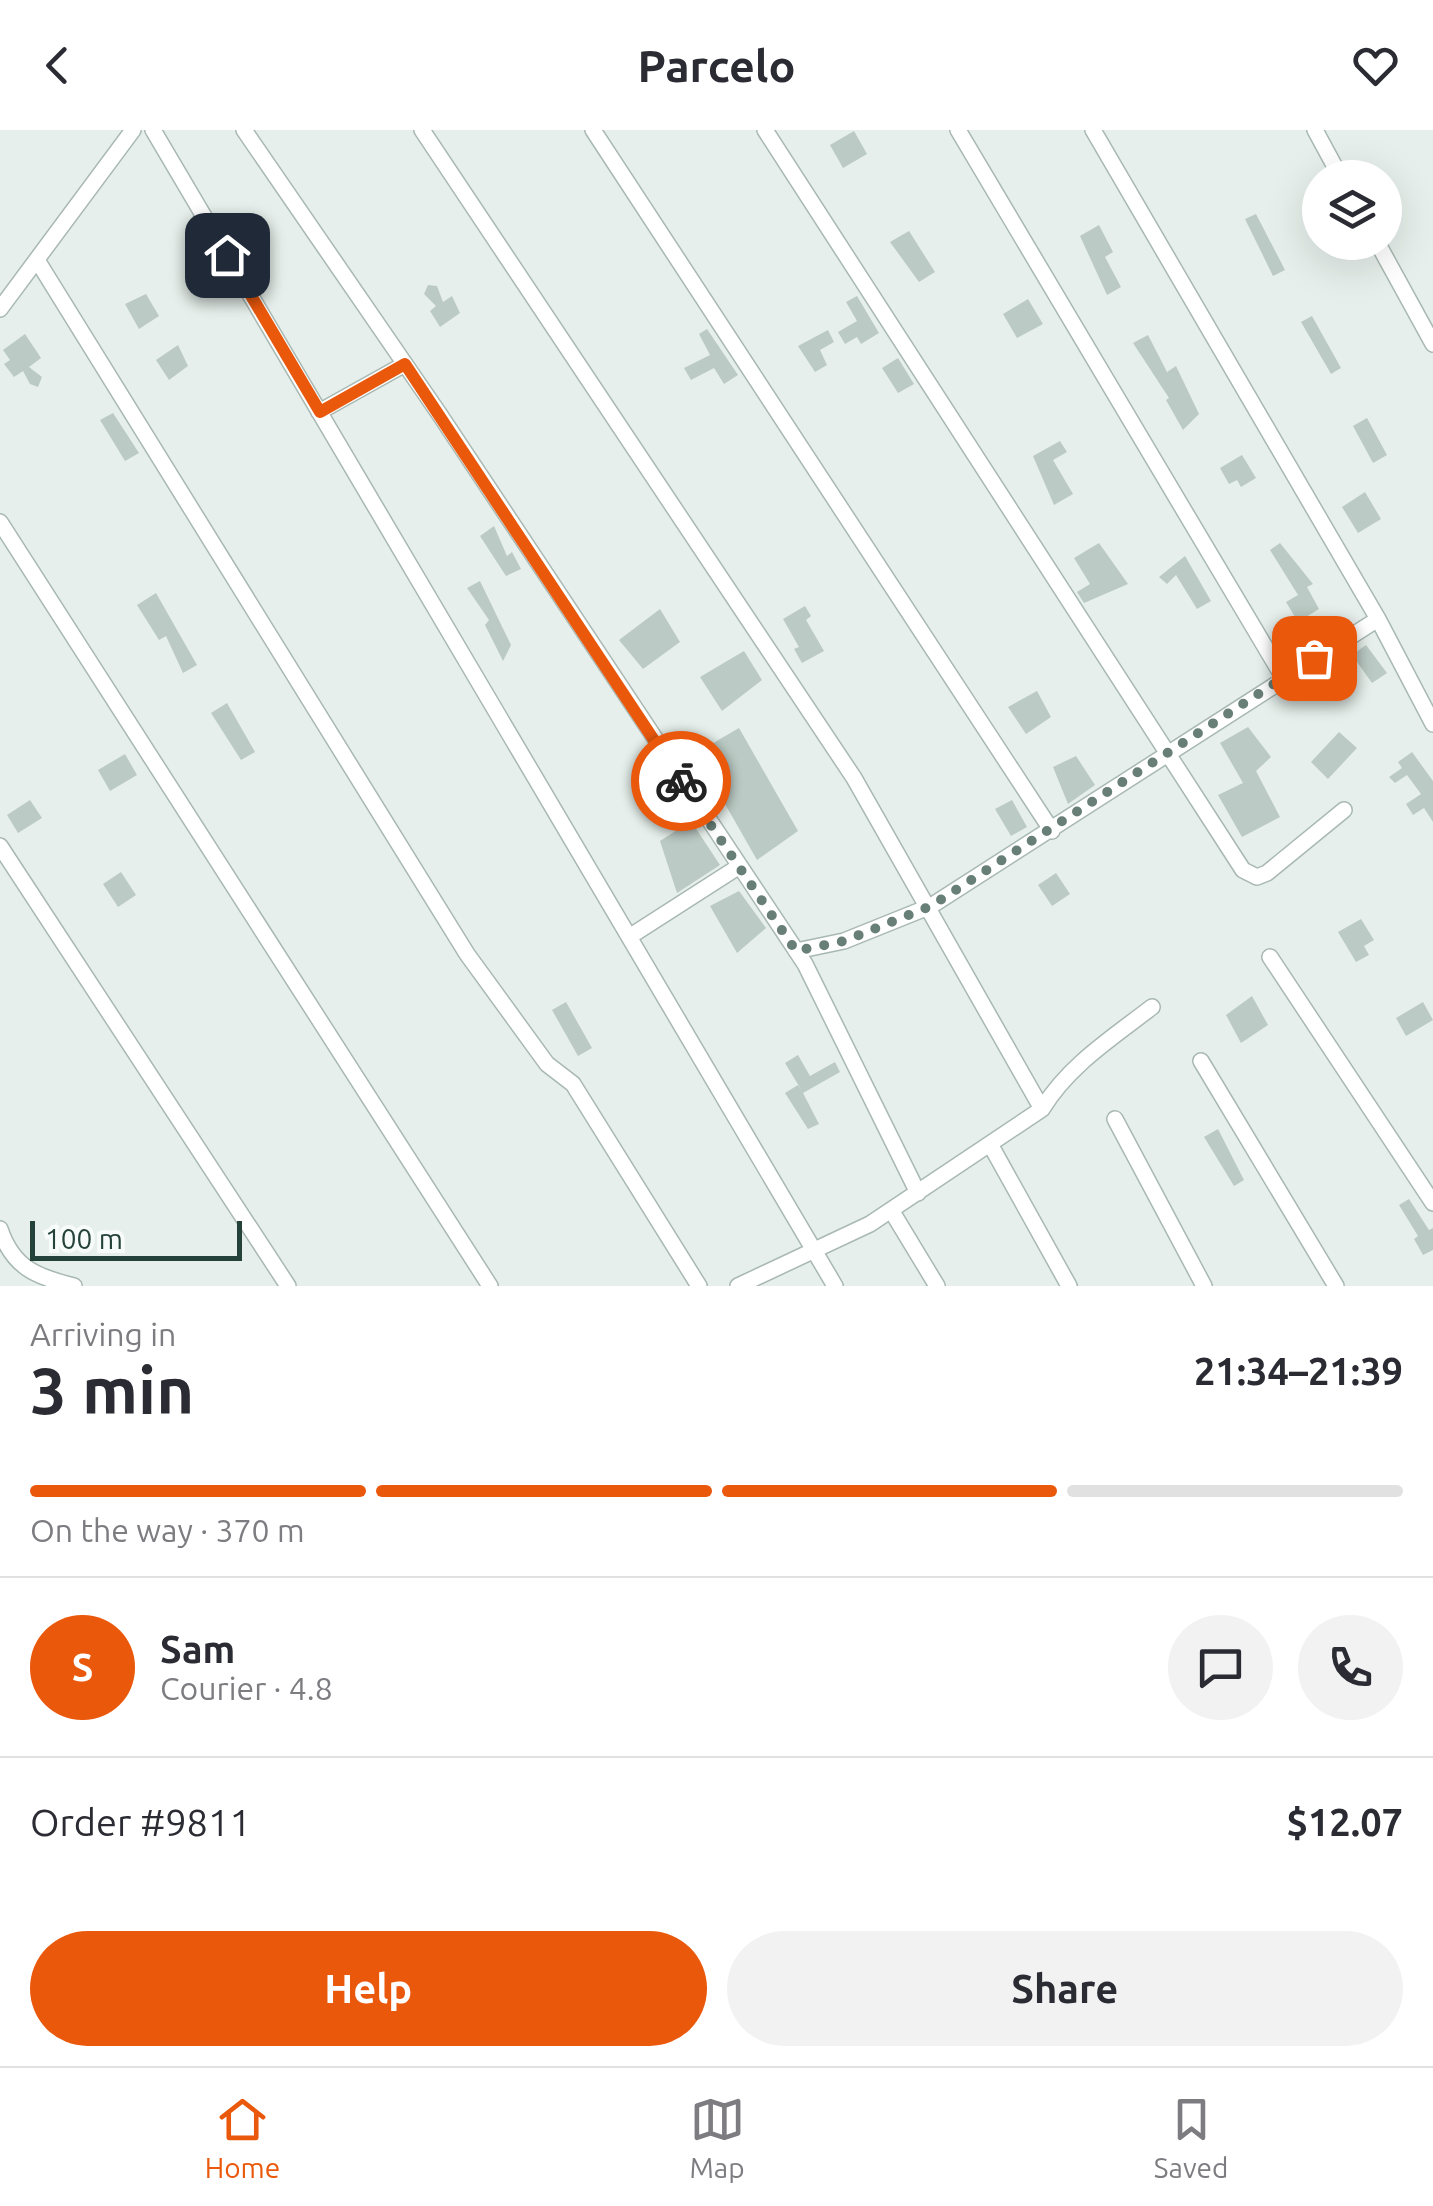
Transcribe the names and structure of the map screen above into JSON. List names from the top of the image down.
{
  "scale_bar": "100 m",
  "page": {
    "header": "Parcelo",
    "scale": "100 m",
    "heading": ["3 min", "Arriving in", "21:34–21:39"],
    "panel": [
      "Sam",
      "Courier · 4.8",
      "Order #9811",
      "$12.07"
    ],
    "bar": "On the way · 370 m",
    "round": "S",
    "buttons": ["Help", "Share"],
    "tabs": ["Home", "Map", "Saved"]
  }
}
